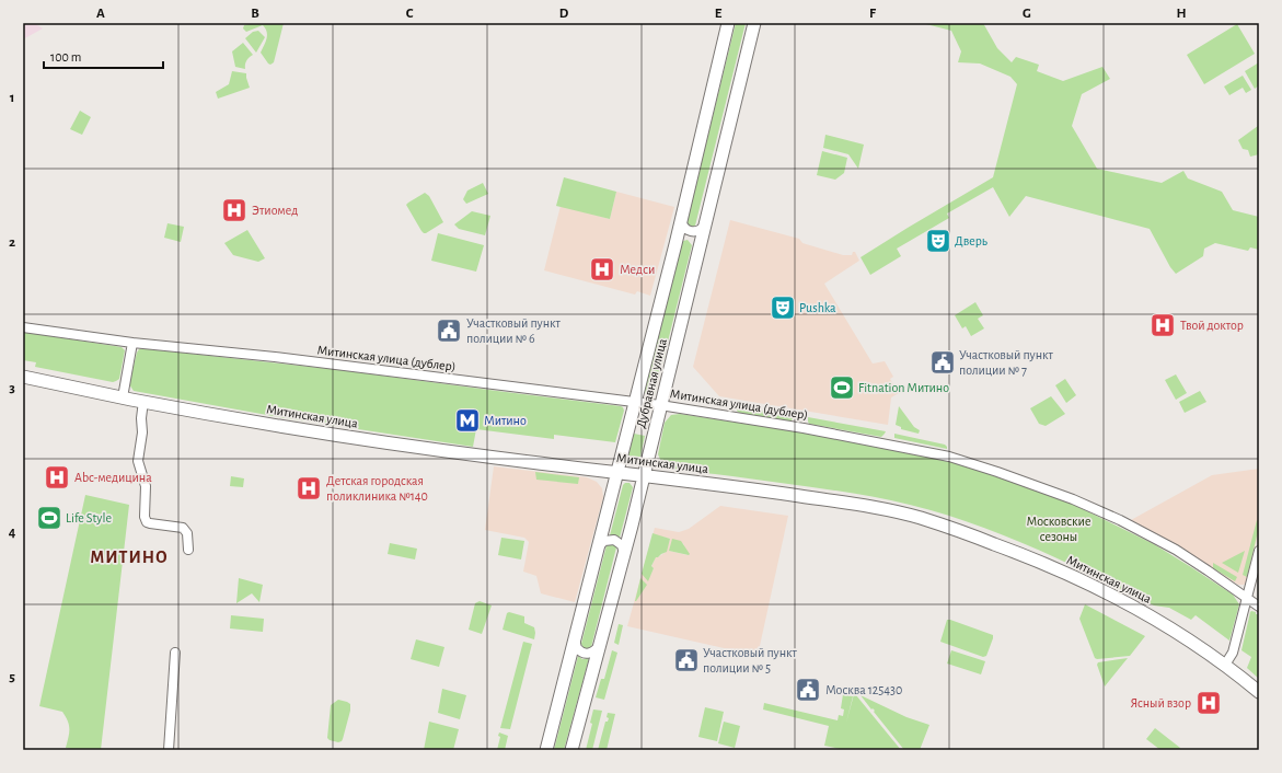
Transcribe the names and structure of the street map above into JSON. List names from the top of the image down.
{
  "streets": {
    "main road": ["Дубравная улица", "Митинская улица"],
    "street": ["Митинская улица (дублер)"]
  },
  "crossings": [
    ["Митинская улица (дублер)", "Дубравная улица"],
    ["Дубравная улица", "Митинская улица"]
  ],
  "districts": ["МИТИНО"],
  "parks": ["Московские сезоны"],
  "places": {
    "hospital": [
      "Этиомед",
      "Медси",
      "Твой доктор",
      "Abc-медицина",
      "Детская городская поликлиника №140",
      "Ясный взор"
    ],
    "theatre": ["Дверь", "Pushka"],
    "public building": [
      "Участковый пункт полиции № 6",
      "Участковый пункт полиции № 7",
      "Участковый пункт полиции № 5",
      "Москва 125430"
    ],
    "sports": ["Fitnation Митино", "Life Style"],
    "metro station": ["Митино"]
  },
  "scale_bar": "100 m",
  "grid": {
    "columns": [
      "A",
      "B",
      "C",
      "D",
      "E",
      "F",
      "G",
      "H"
    ],
    "rows": [
      "1",
      "2",
      "3",
      "4",
      "5"
    ]
  }
}
